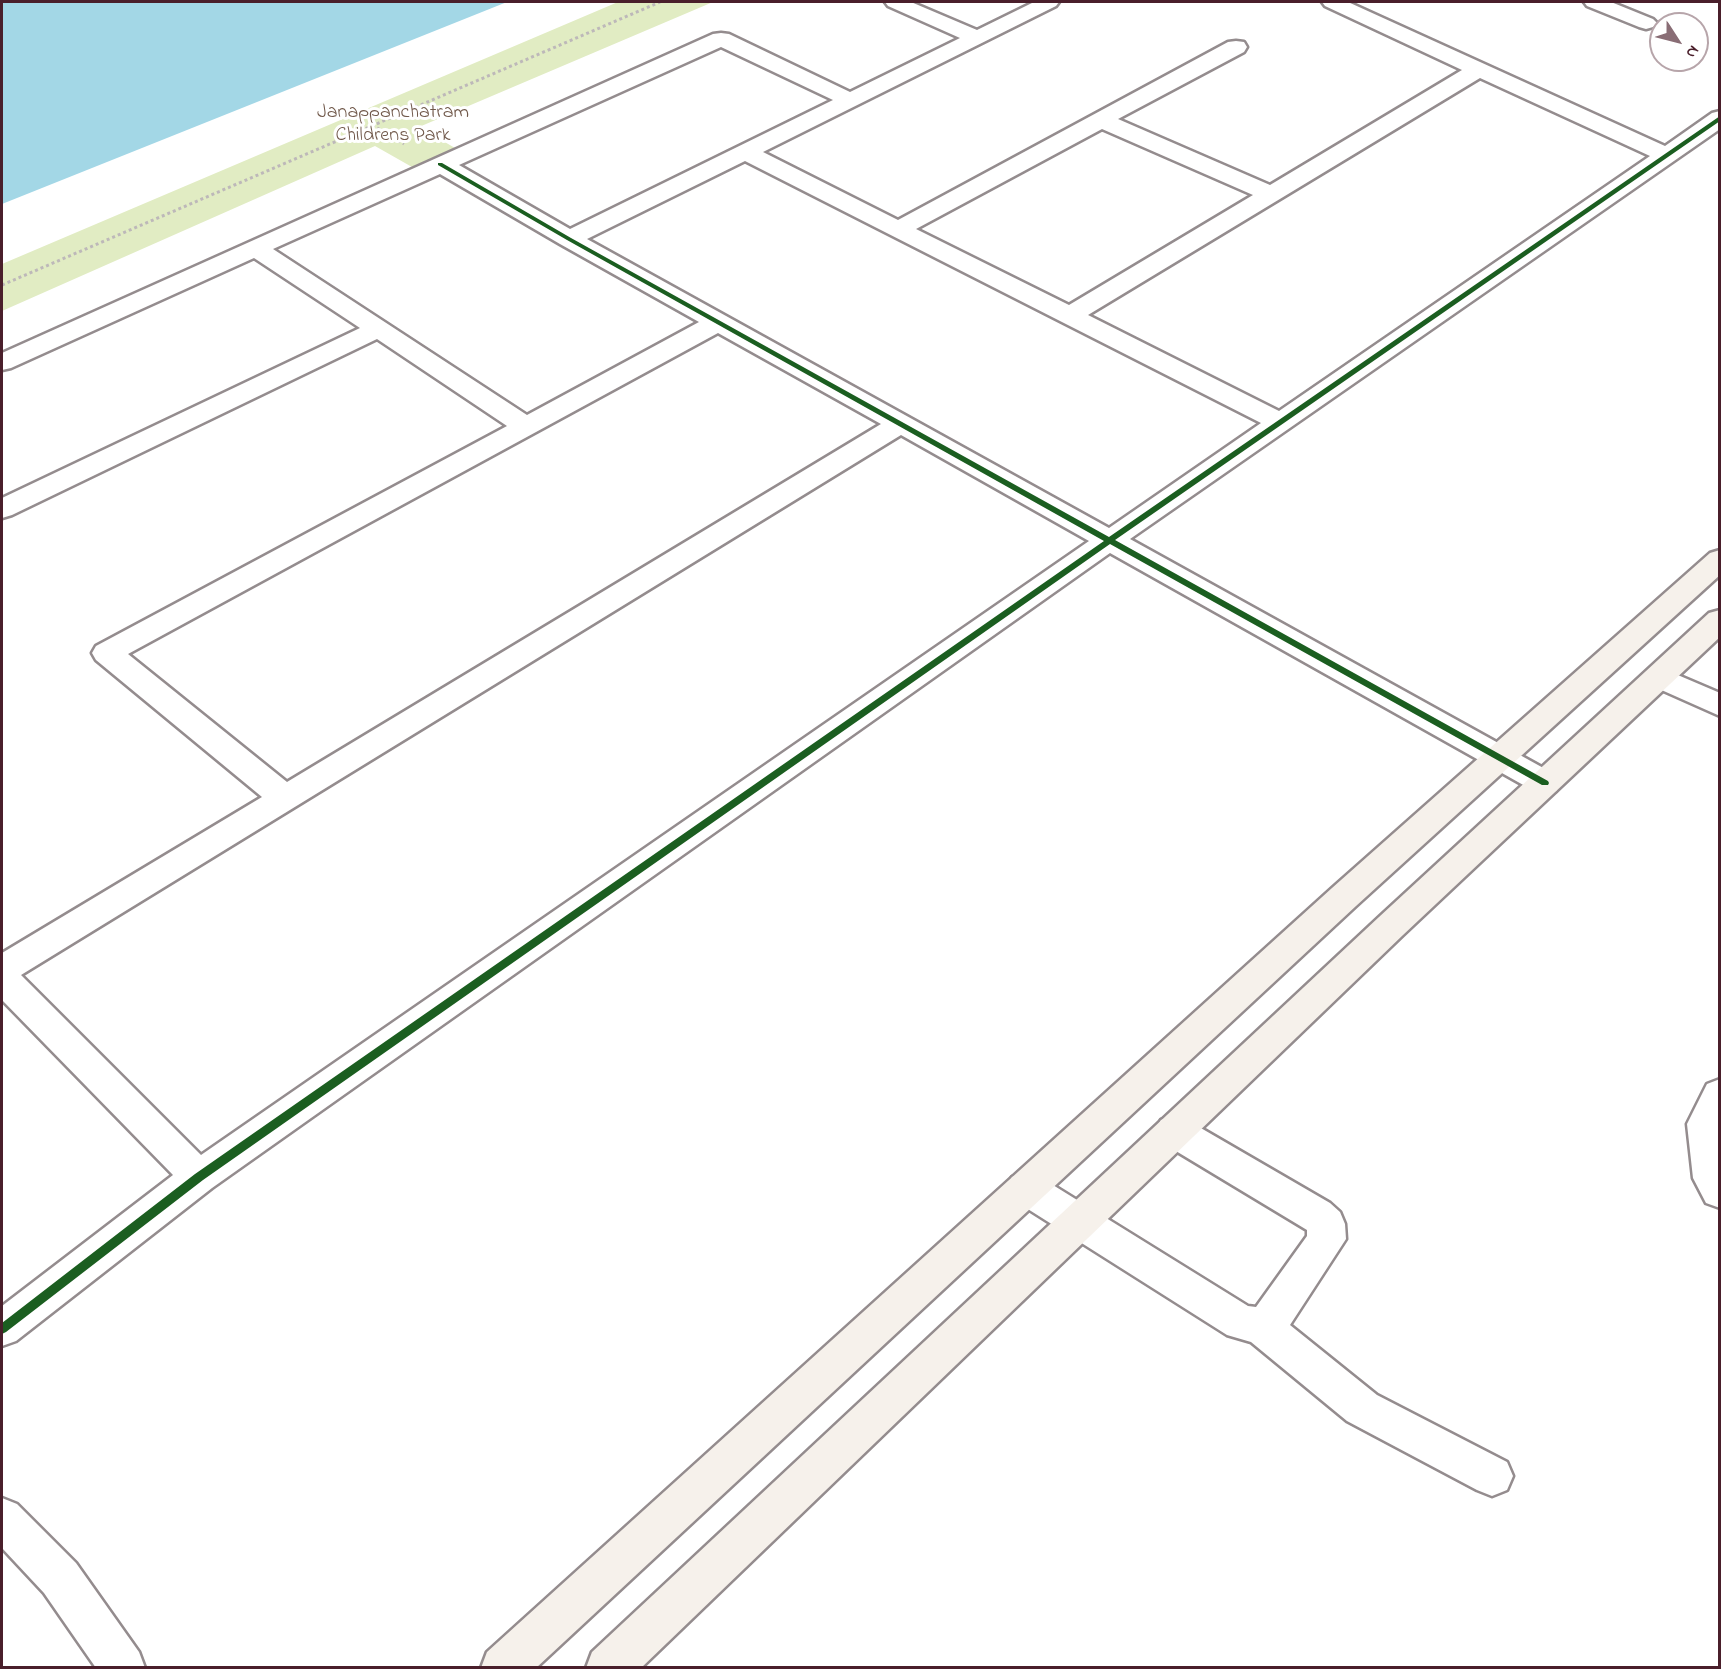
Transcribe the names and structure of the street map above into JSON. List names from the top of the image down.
{
  "parks": ["Janappanchatram Childrens Park"],
  "north": "bottom right"
}
